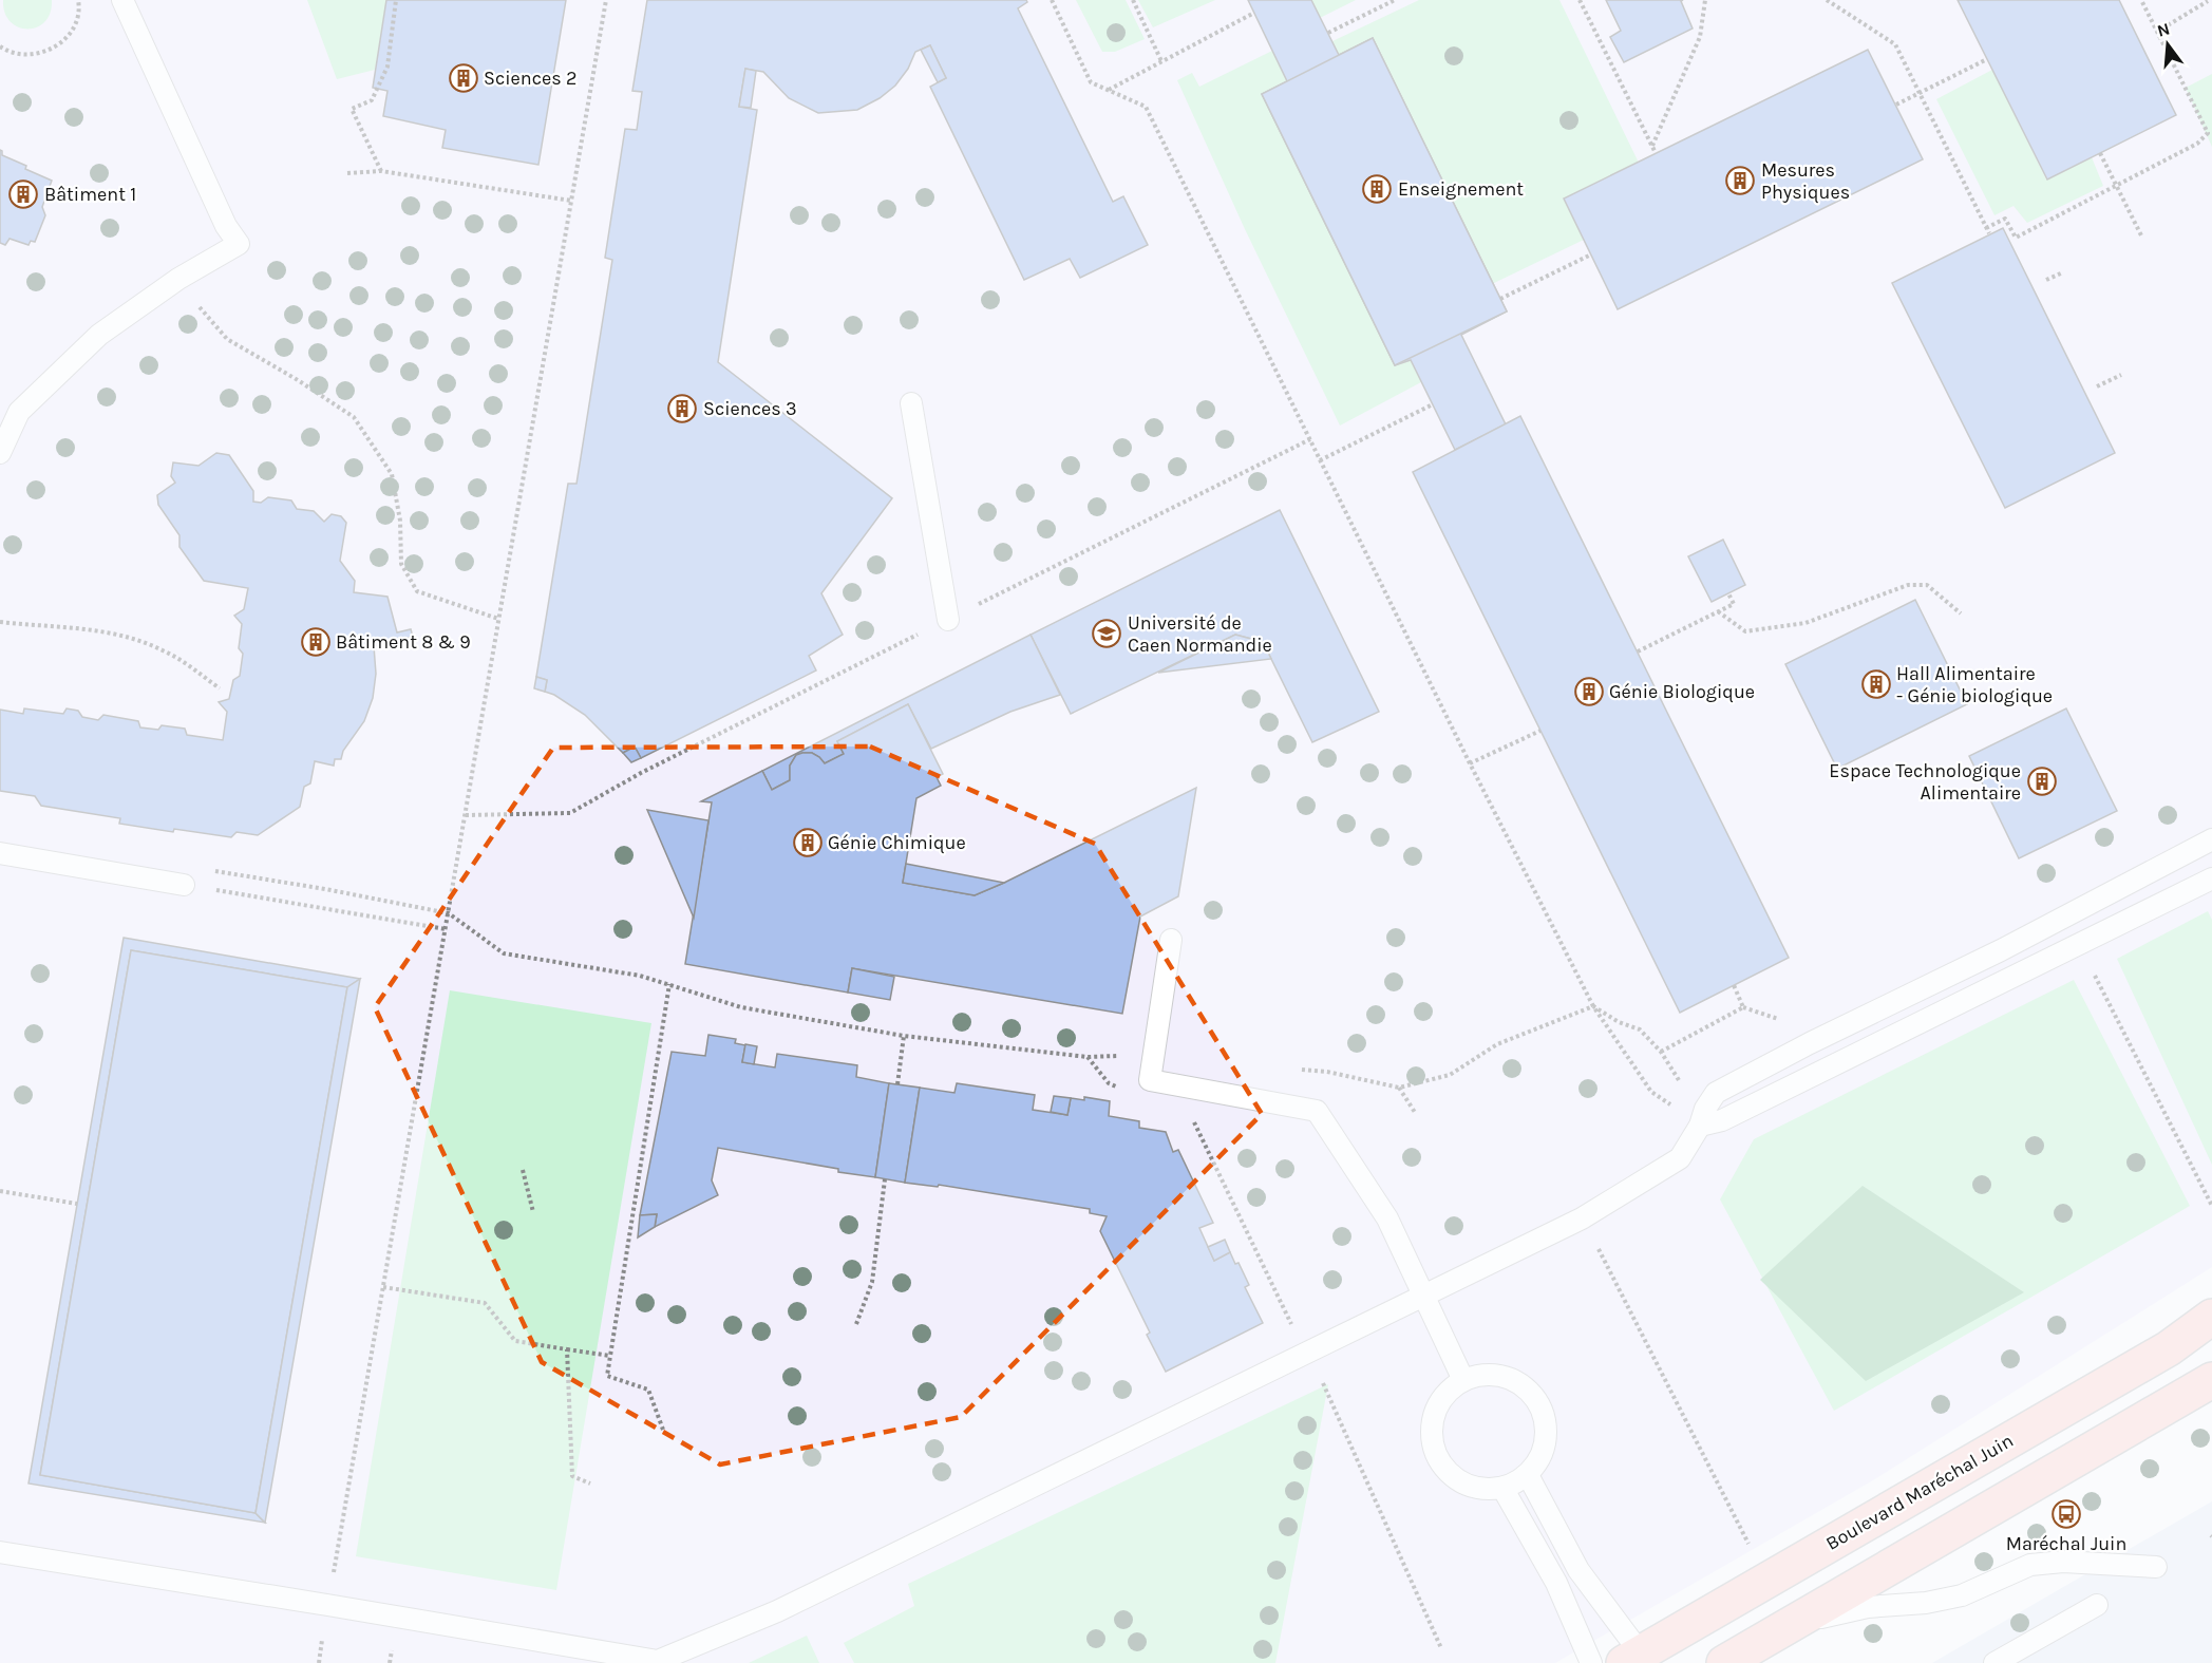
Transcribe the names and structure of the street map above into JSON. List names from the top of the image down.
{
  "streets": {
    "main road": ["Boulevard Maréchal Juin"]
  },
  "places": {
    "building": [
      "Sciences 2",
      "Mesures Physiques",
      "Enseignement",
      "Bâtiment 1",
      "Sciences 3",
      "Bâtiment 8 & 9",
      "Hall Alimentaire - Génie biologique",
      "Génie Biologique",
      "Espace Technologique Alimentaire",
      "Génie Chimique"
    ],
    "school or university": ["Université de Caen Normandie"],
    "bus stop": ["Maréchal Juin"]
  },
  "north": "top"
}
